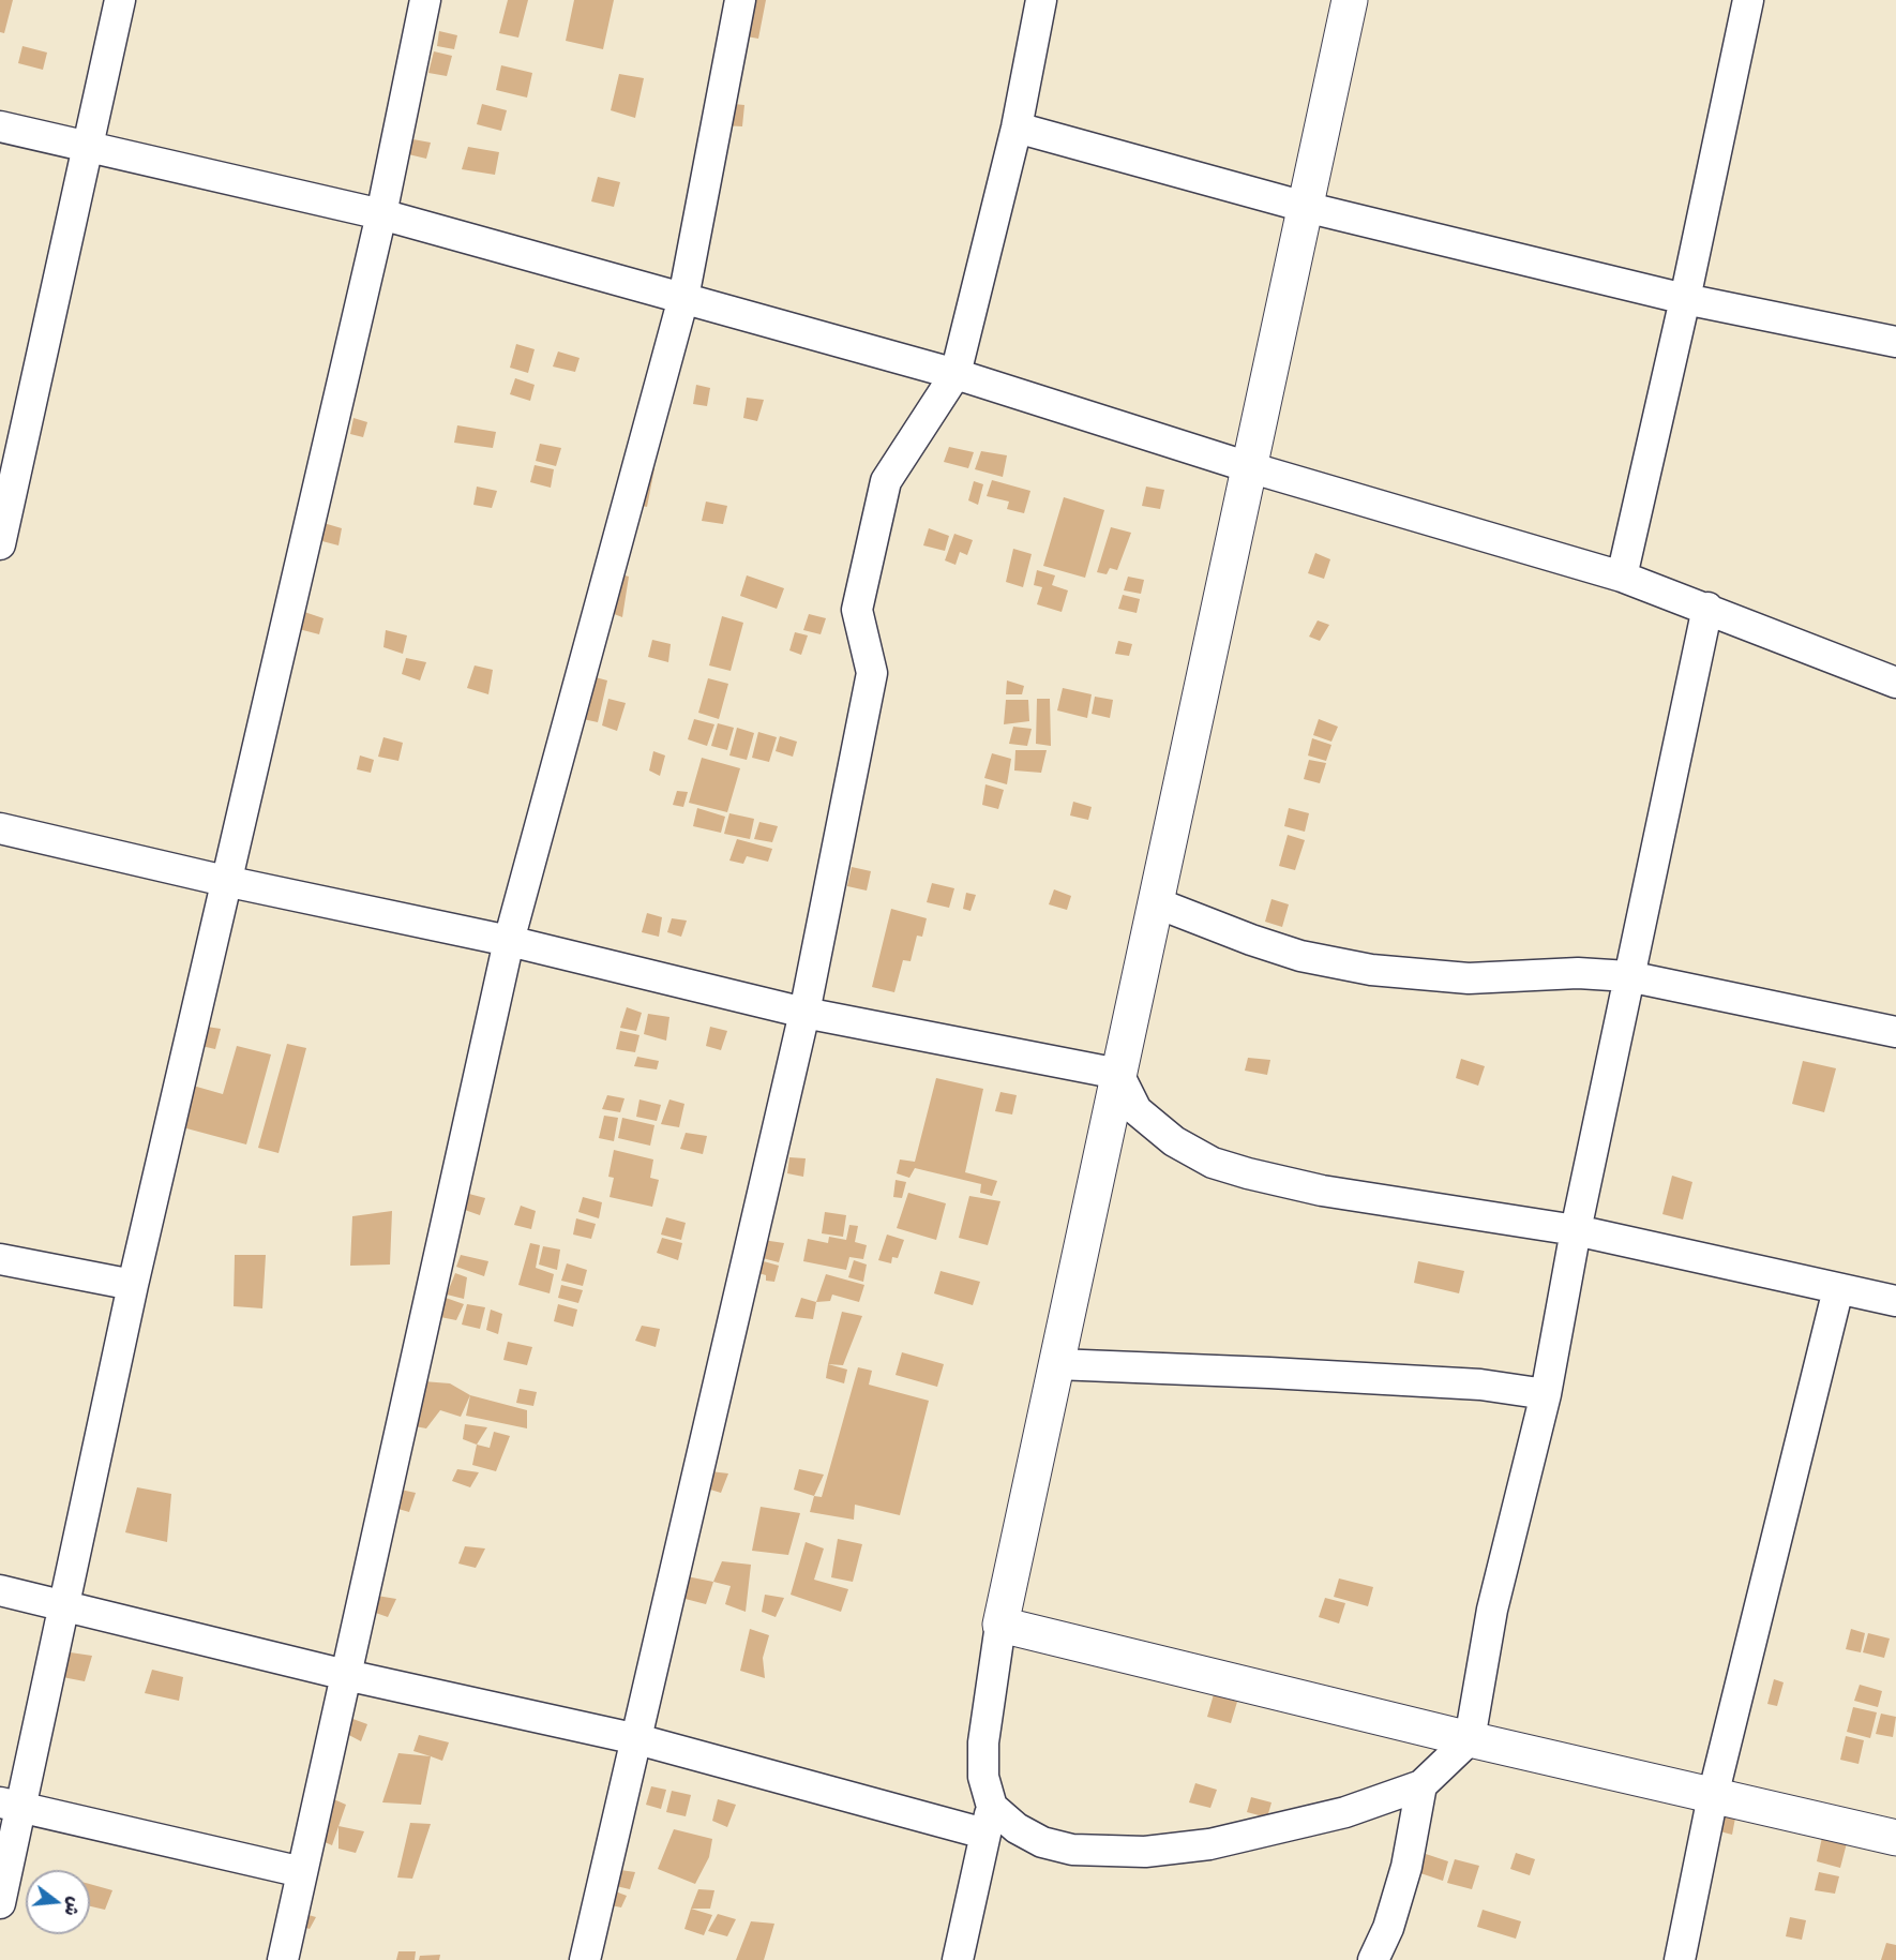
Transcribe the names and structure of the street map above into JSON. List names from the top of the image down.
{
  "north": "right"
}
